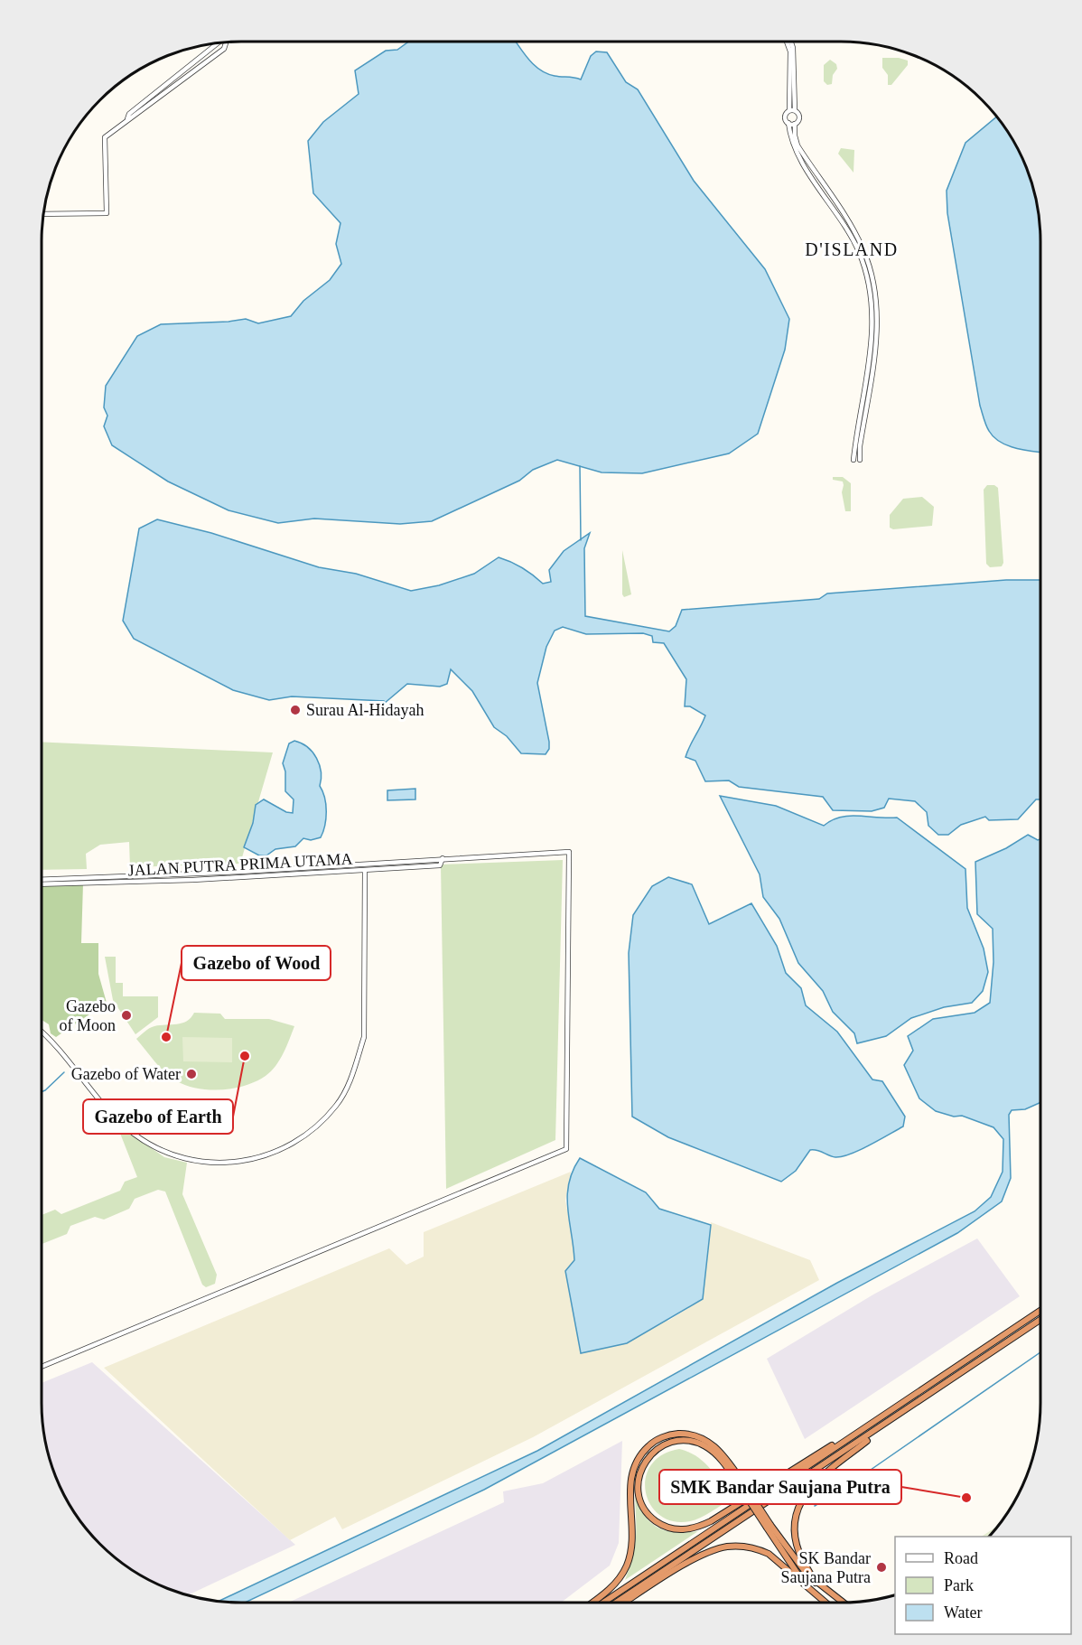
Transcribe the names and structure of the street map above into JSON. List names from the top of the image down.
{
  "streets": {
    "street": ["JALAN PUTRA PRIMA UTAMA"]
  },
  "districts": ["D'ISLAND"],
  "places": [
    "Surau Al-Hidayah",
    "Gazebo of Moon",
    "Gazebo of Wood",
    "Gazebo of Earth",
    "Gazebo of Water",
    "SMK Bandar Saujana Putra",
    "SK Bandar Saujana Putra"
  ],
  "legend": ["Road", "Park", "Water"]
}
